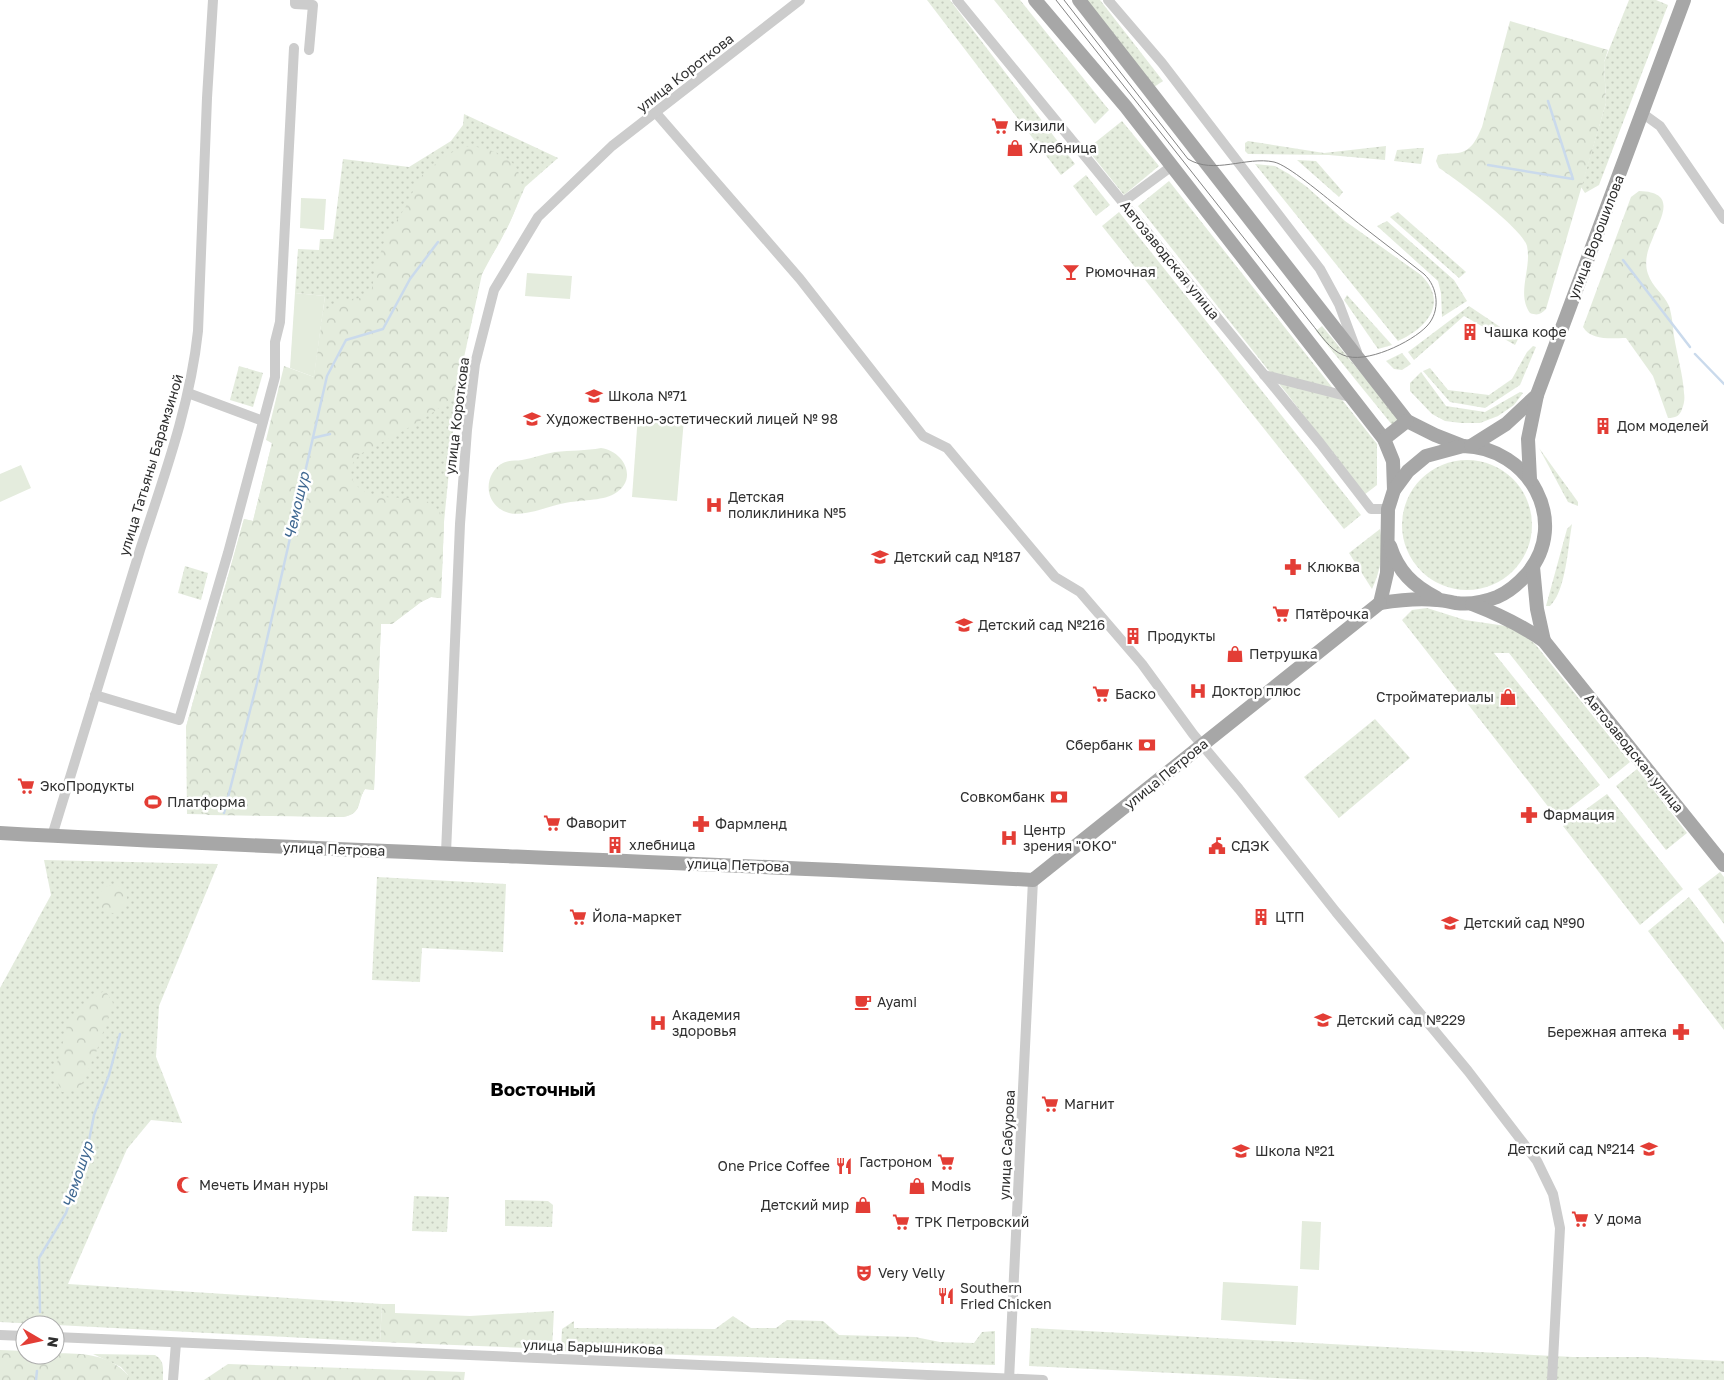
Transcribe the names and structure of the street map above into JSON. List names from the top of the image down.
{
  "streets": {
    "main road": ["улица Ворошилова", "Автозаводская улица", "улица Петрова"],
    "street": [
      "улица Короткова",
      "улица Татьяны Барамзиной",
      "улица Сабурова",
      "улица Барышникова"
    ]
  },
  "crossings": [
    ["улица Короткова", "улица Петрова"],
    ["улица Ворошилова", "Автозаводская улица"],
    ["улица Татьяны Барамзиной", "улица Петрова"],
    ["улица Петрова", "улица Сабурова"],
    ["улица Сабурова", "улица Барышникова"]
  ],
  "districts": ["Восточный"],
  "water": ["Чемошур"],
  "places": {
    "supermarket": [
      "Кизили",
      "Пятёрочка",
      "Баско",
      "ЭкоПродукты",
      "Фаворит",
      "Йола-маркет",
      "Магнит",
      "Гастроном",
      "У дома",
      "ТРК Петровский"
    ],
    "shop": [
      "Хлебница",
      "Петрушка",
      "Стройматериалы",
      "Modis",
      "Детский мир"
    ],
    "bar": ["Рюмочная"],
    "building": [
      "Чашка кофе",
      "Дом моделей",
      "Продукты",
      "хлебница",
      "ЦТП"
    ],
    "school or university": [
      "Школа №71",
      "Художественно-эстетический лицей № 98",
      "Детский сад №187",
      "Детский сад №216",
      "Детский сад №90",
      "Детский сад №229",
      "Детский сад №214",
      "Школа №21"
    ],
    "hospital": [
      "Детская поликлиника №5",
      "Доктор плюс",
      "Центр зрения \"ОКО\"",
      "Академия здоровья"
    ],
    "pharmacy": [
      "Клюква",
      "Фармация",
      "Фармленд",
      "Бережная аптека"
    ],
    "bank": ["Сбербанк", "Совкомбанк"],
    "sports": ["Платформа"],
    "public building": ["СДЭК"],
    "cafe": ["Ayami"],
    "restaurant": ["One Price Coffee", "Southern Fried Chicken"],
    "mosque": ["Мечеть Иман нуры"],
    "theatre": ["Very Velly"]
  },
  "north": "right"
}
